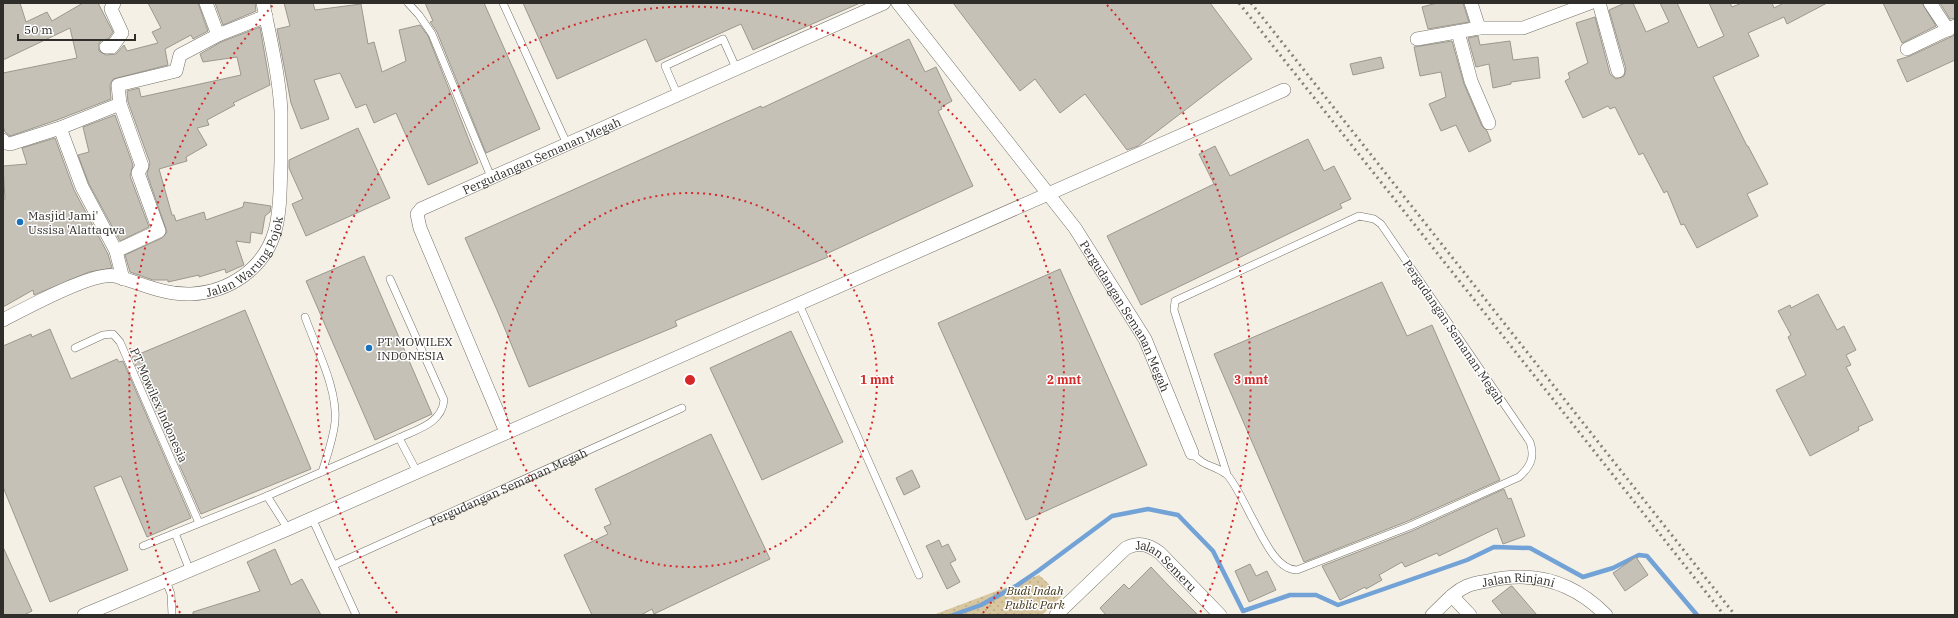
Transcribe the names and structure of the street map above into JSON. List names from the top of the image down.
{
  "streets": {
    "street": [
      "Pergudangan Semanan Megah",
      "Jalan Warung Pojok",
      "Jalan Semeru",
      "Jalan Rinjani"
    ],
    "lane": ["PT Mowilex Indonesia"]
  },
  "parks": ["Budi Indah Public Park"],
  "places": ["Masjid Jami' Ussisa 'Alattaqwa", "PT MOWILEX INDONESIA"],
  "scale_bar": "50 m",
  "rings": ["1 mnt", "2 mnt", "3 mnt"]
}
